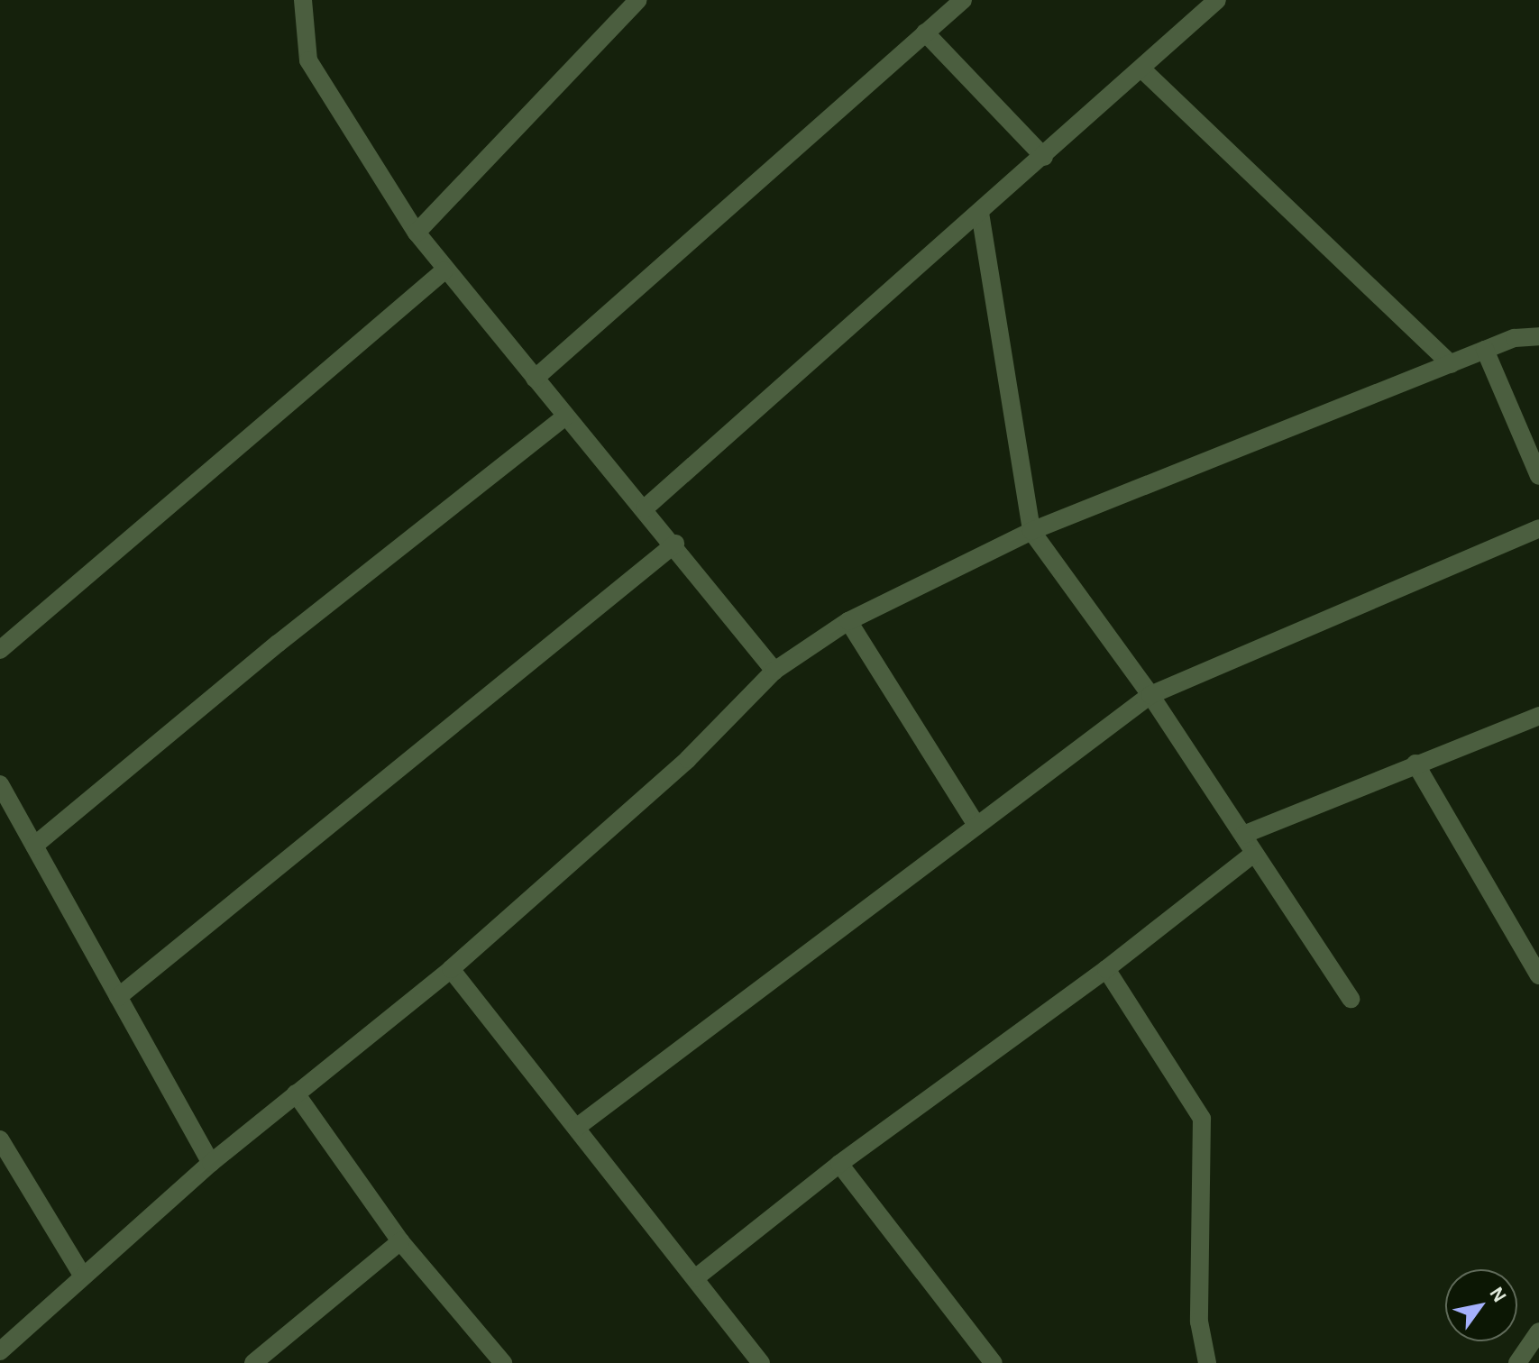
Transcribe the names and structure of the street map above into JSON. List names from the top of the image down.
{
  "north": "top right"
}
